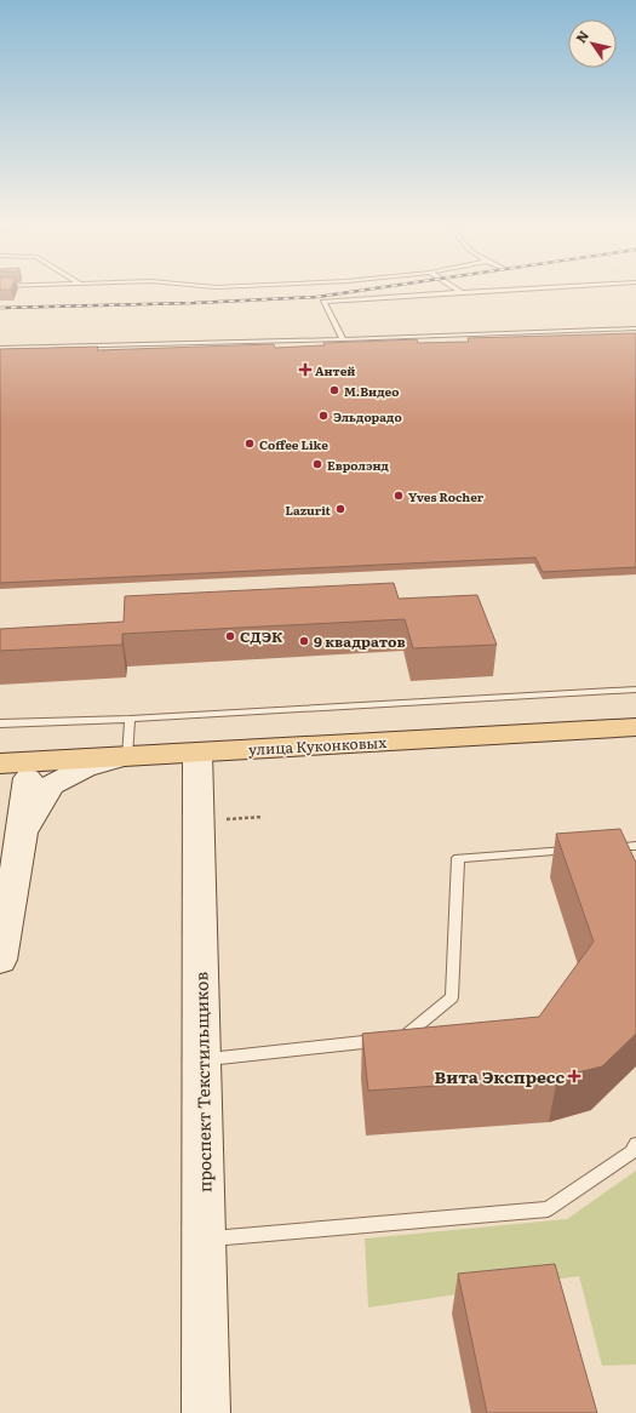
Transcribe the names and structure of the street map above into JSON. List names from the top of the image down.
{
  "streets": {
    "main road": ["улица Куконковых", "проспект Текстильщиков"]
  },
  "crossings": [
    ["улица Куконковых", "проспект Текстильщиков"]
  ],
  "places": {
    "health": ["Антей", "Вита Экспресс"],
    "other": [
      "М.Видео",
      "Эльдорадо",
      "Coffee Like",
      "Евролэнд",
      "Yves Rocher",
      "Lazurit",
      "СДЭК",
      "9 квадратов"
    ]
  },
  "north": "top left"
}
